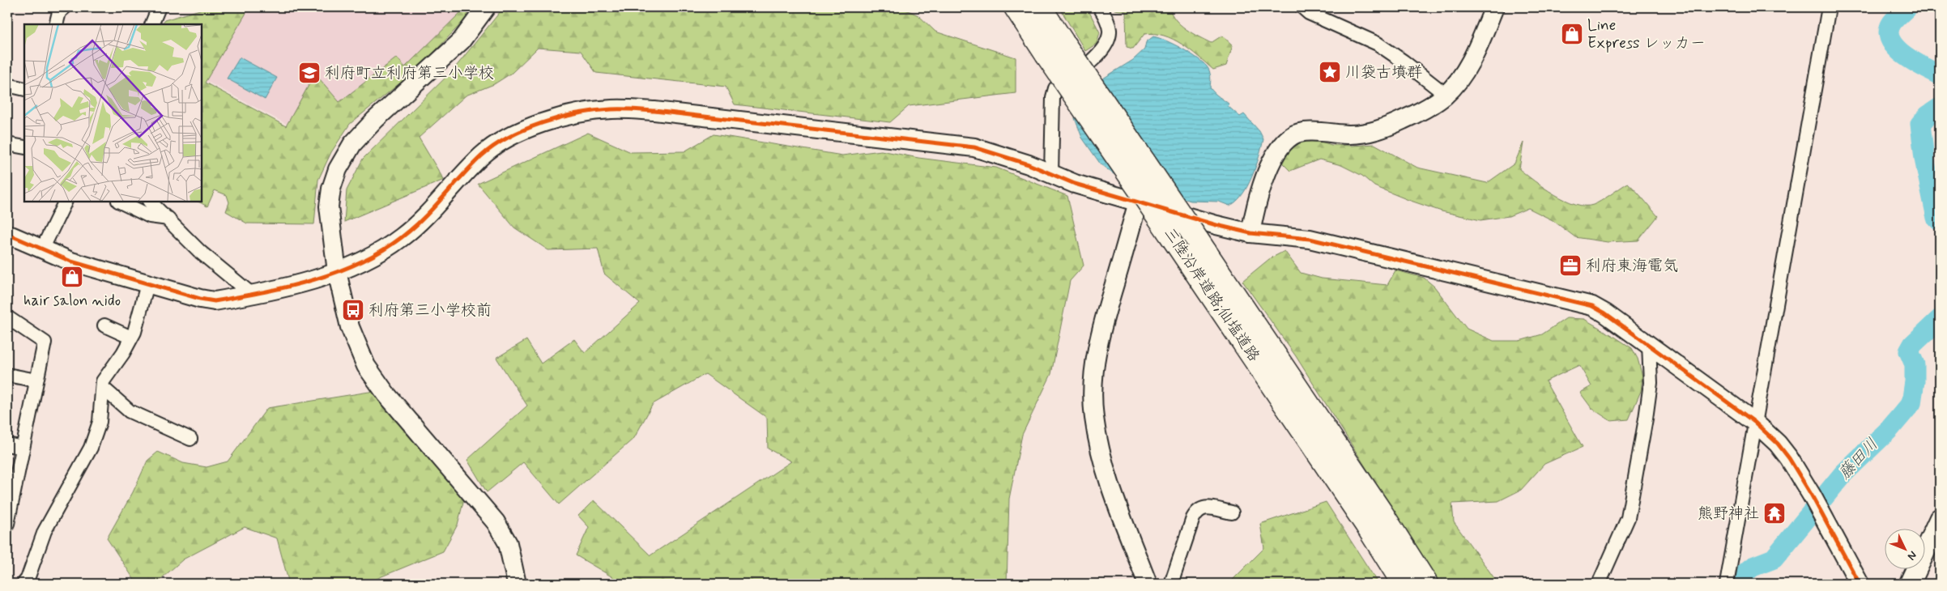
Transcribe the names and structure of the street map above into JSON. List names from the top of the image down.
{
  "streets": {
    "highway": ["三陸沿岸道路;仙塩道路"]
  },
  "water": ["藤田川"],
  "places": {
    "shop": ["Line Express レッカー", "hair salon nido"],
    "place": ["川袋古墳群"],
    "school or university": ["利府町立利府第三小学校"],
    "office": ["利府東海電気"],
    "bus stop": ["利府第三小学校前"],
    "temple": ["熊野神社"]
  },
  "north": "bottom right"
}
